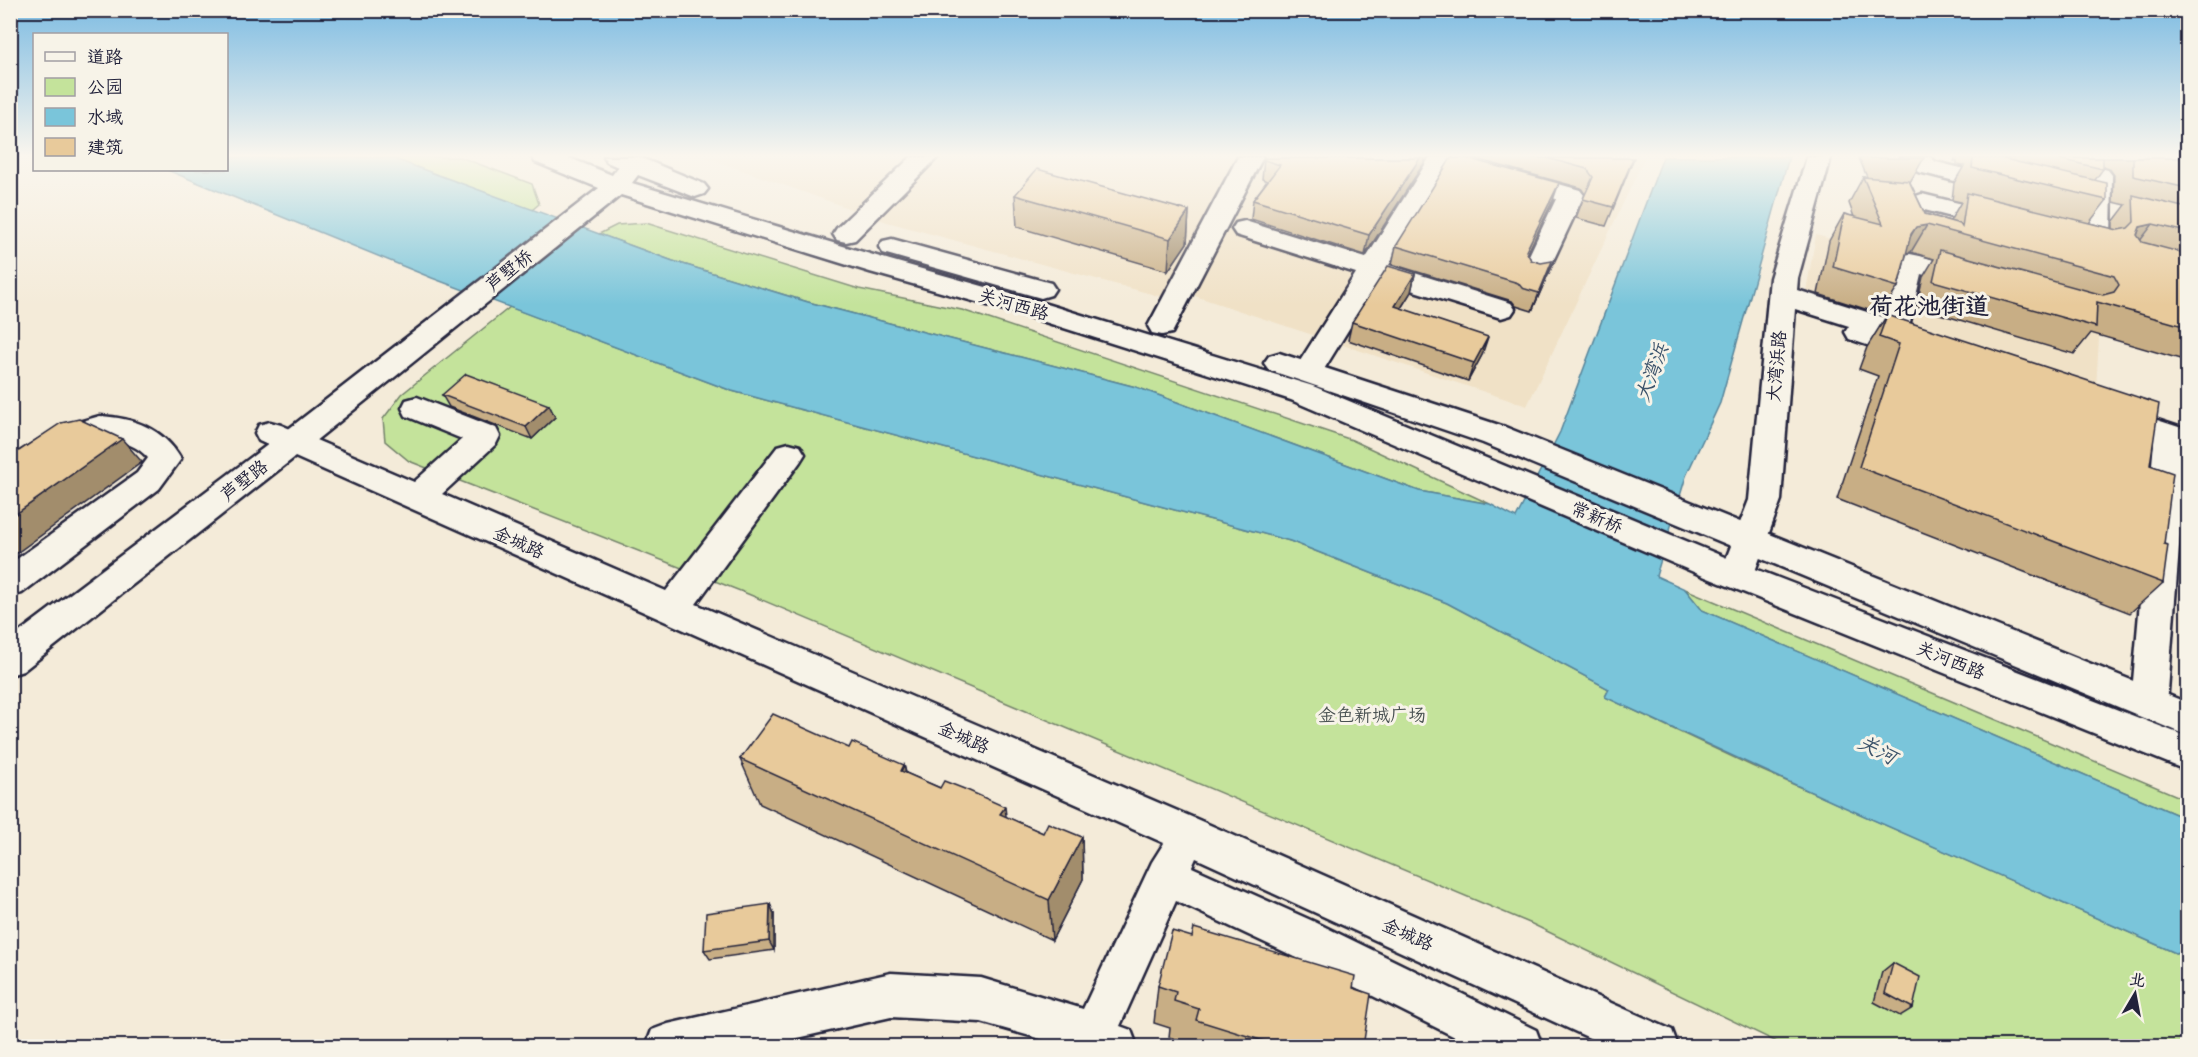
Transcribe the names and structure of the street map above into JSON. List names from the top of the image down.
{
  "streets": {
    "main road": [
      "芦墅桥",
      "关河西路",
      "大湾浜路",
      "芦墅路",
      "常新桥",
      "金城路"
    ]
  },
  "crossings": [
    ["芦墅桥", "芦墅路"],
    ["关河西路", "大湾浜路"],
    ["关河西路", "常新桥"],
    ["大湾浜路", "常新桥"],
    ["芦墅路", "金城路"]
  ],
  "districts": ["荷花池街道"],
  "water": ["大湾浜", "关河"],
  "parks": ["金色新城广场"],
  "legend": [
    "道路",
    "公园",
    "水域",
    "建筑"
  ],
  "north": "top"
}
